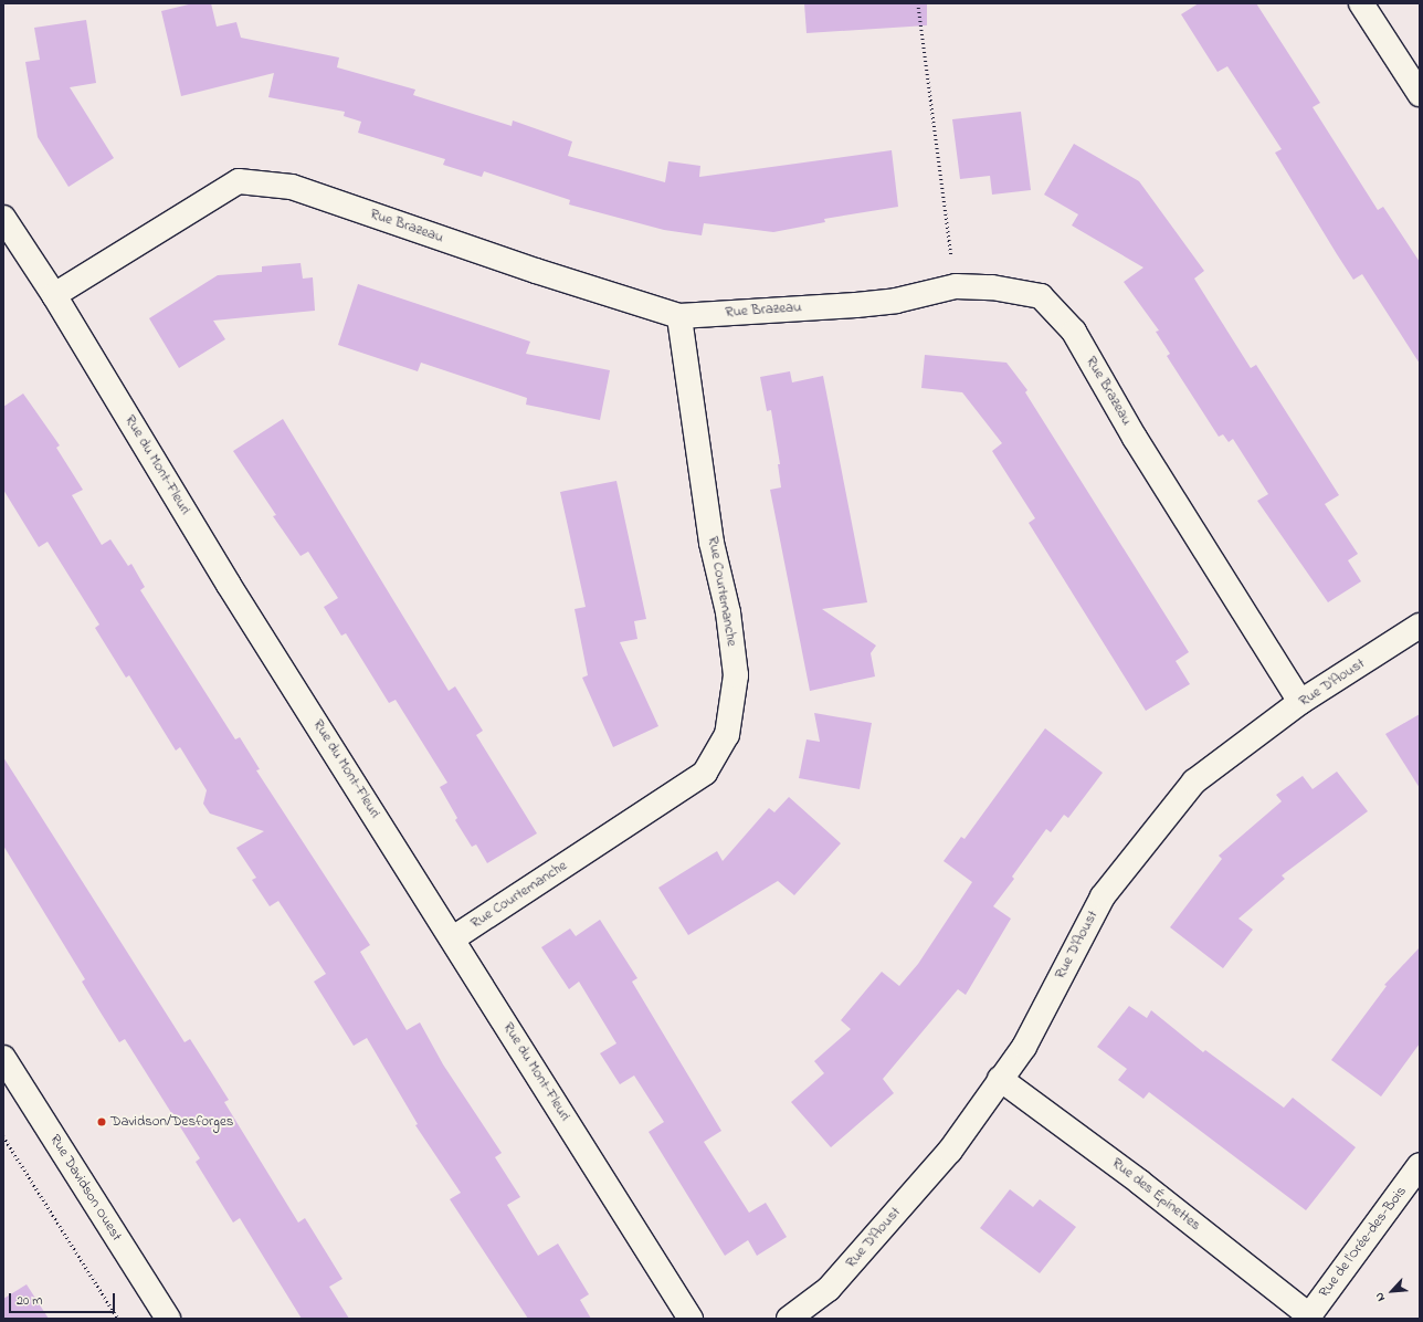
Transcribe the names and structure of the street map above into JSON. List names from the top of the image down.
{
  "streets": {
    "street": [
      "Rue Brazeau",
      "Rue du Mont-Fleuri",
      "Rue Courtemanche",
      "Rue D'Aoust",
      "Rue Davidson Ouest",
      "Rue des Épinettes",
      "Rue de l'Orée-des-Bois"
    ]
  },
  "crossings": [
    ["Rue Brazeau", "Rue du Mont-Fleuri"],
    ["Rue Brazeau", "Rue Courtemanche"],
    ["Rue Brazeau", "Rue D'Aoust"],
    ["Rue du Mont-Fleuri", "Rue Courtemanche"],
    ["Rue D'Aoust", "Rue des Épinettes"],
    ["Rue des Épinettes", "Rue de l'Orée-des-Bois"]
  ],
  "places": ["Davidson/Desforges"],
  "scale_bar": "20 m",
  "north": "bottom left"
}
